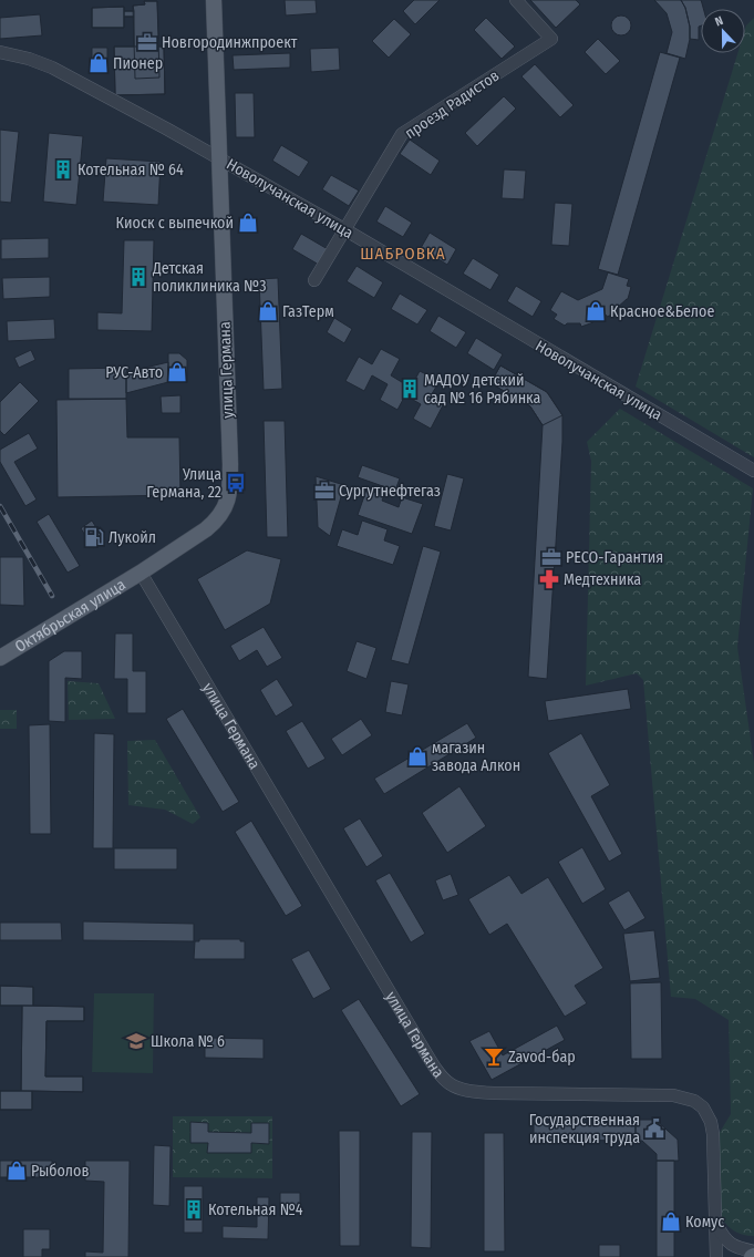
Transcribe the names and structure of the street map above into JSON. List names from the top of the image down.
{
  "streets": {
    "main road": ["улица Германа", "Октябрьская улица"],
    "street": ["проезд Радистов", "Новолучанская улица"]
  },
  "crossings": [
    ["проезд Радистов", "Новолучанская улица"],
    ["Новолучанская улица", "улица Германа"],
    ["улица Германа", "Октябрьская улица"]
  ],
  "districts": ["ШАБРОВКА"],
  "places": {
    "office": ["Новгородинжпроект", "Сургутнефтегаз", "РЕСО-Гарантия"],
    "shop": [
      "Пионер",
      "Киоск с выпечкой",
      "ГазТерм",
      "Красное&Белое",
      "РУС-Авто",
      "магазин завода Алкон",
      "Рыболов",
      "Комус"
    ],
    "building": [
      "Котельная № 64",
      "Детская поликлиника №3",
      "МАДОУ детский сад № 16 Рябинка",
      "Котельная №4"
    ],
    "bus stop": ["Улица Германа, 22"],
    "fuel station": ["Лукойл"],
    "pharmacy": ["Медтехника"],
    "school or university": ["Школа № 6"],
    "bar": ["Zavod-бар"],
    "public building": ["Государственная инспекция труда"]
  },
  "north": "top"
}
